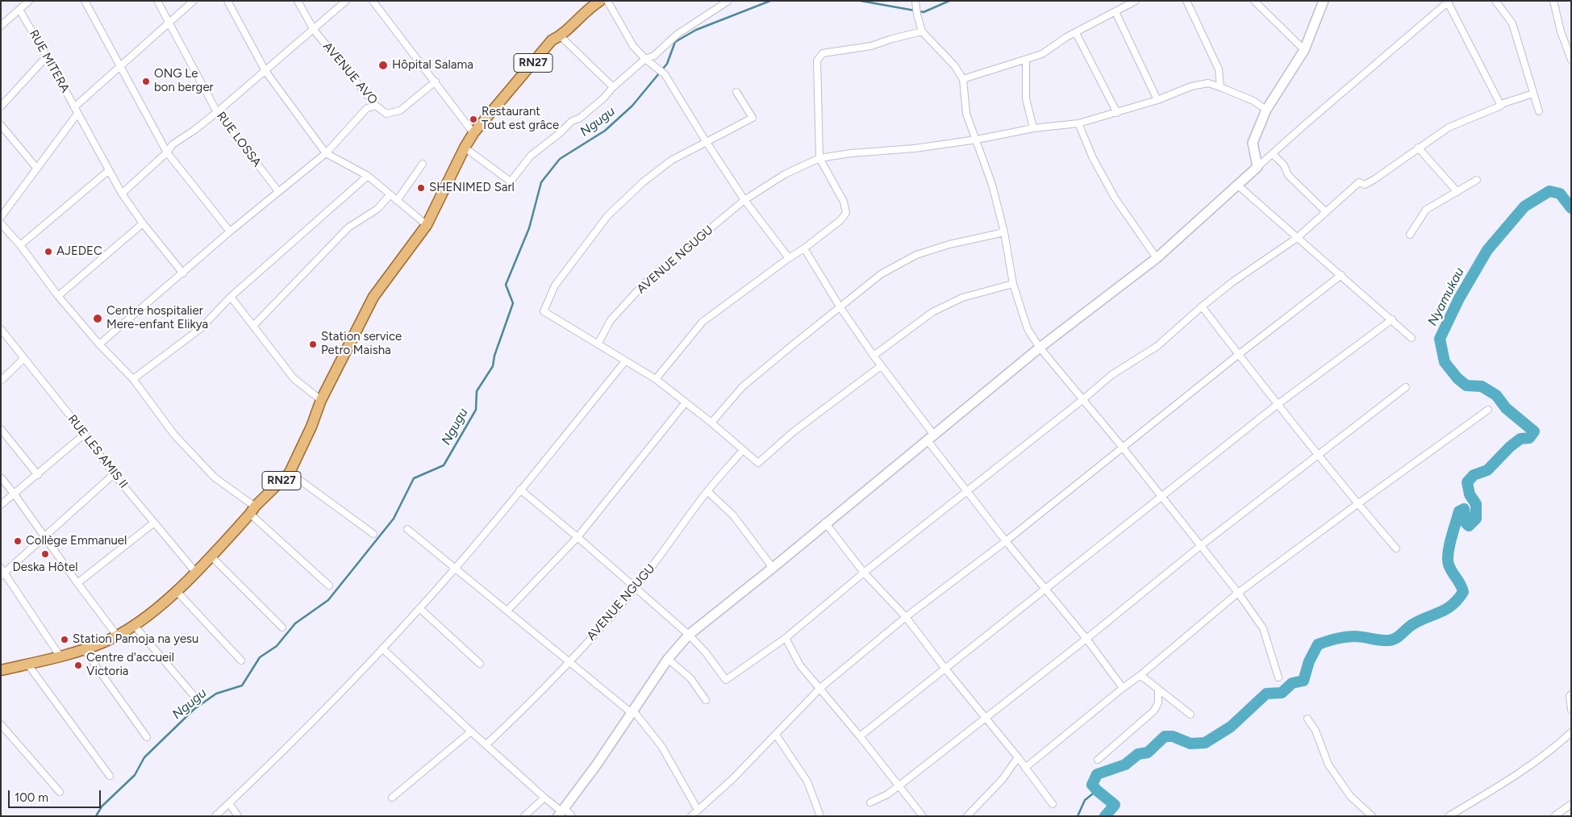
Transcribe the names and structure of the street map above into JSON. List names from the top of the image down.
{
  "streets": {
    "main road": ["RN27"],
    "street": [
      "RUE MITERA",
      "AVENUE AVO",
      "RUE LOSSA",
      "AVENUE NGUGU",
      "RUE LES AMIS II"
    ]
  },
  "crossings": [
    ["RN27", "RUE LES AMIS II"]
  ],
  "water": ["Ngugu", "Nyamukau"],
  "places": [
    "Hôpital Salama",
    "ONG Le bon berger",
    "Restaurant Tout est grâce",
    "SHENIMED Sarl",
    "AJEDEC",
    "Centre hospitalier Mere-enfant Elikya",
    "Station service Petro Maisha",
    "Collège Emmanuel",
    "Deska Hôtel",
    "Station Pamoja na yesu",
    "Centre d'accueil Victoria"
  ],
  "scale_bar": "100 m"
}
